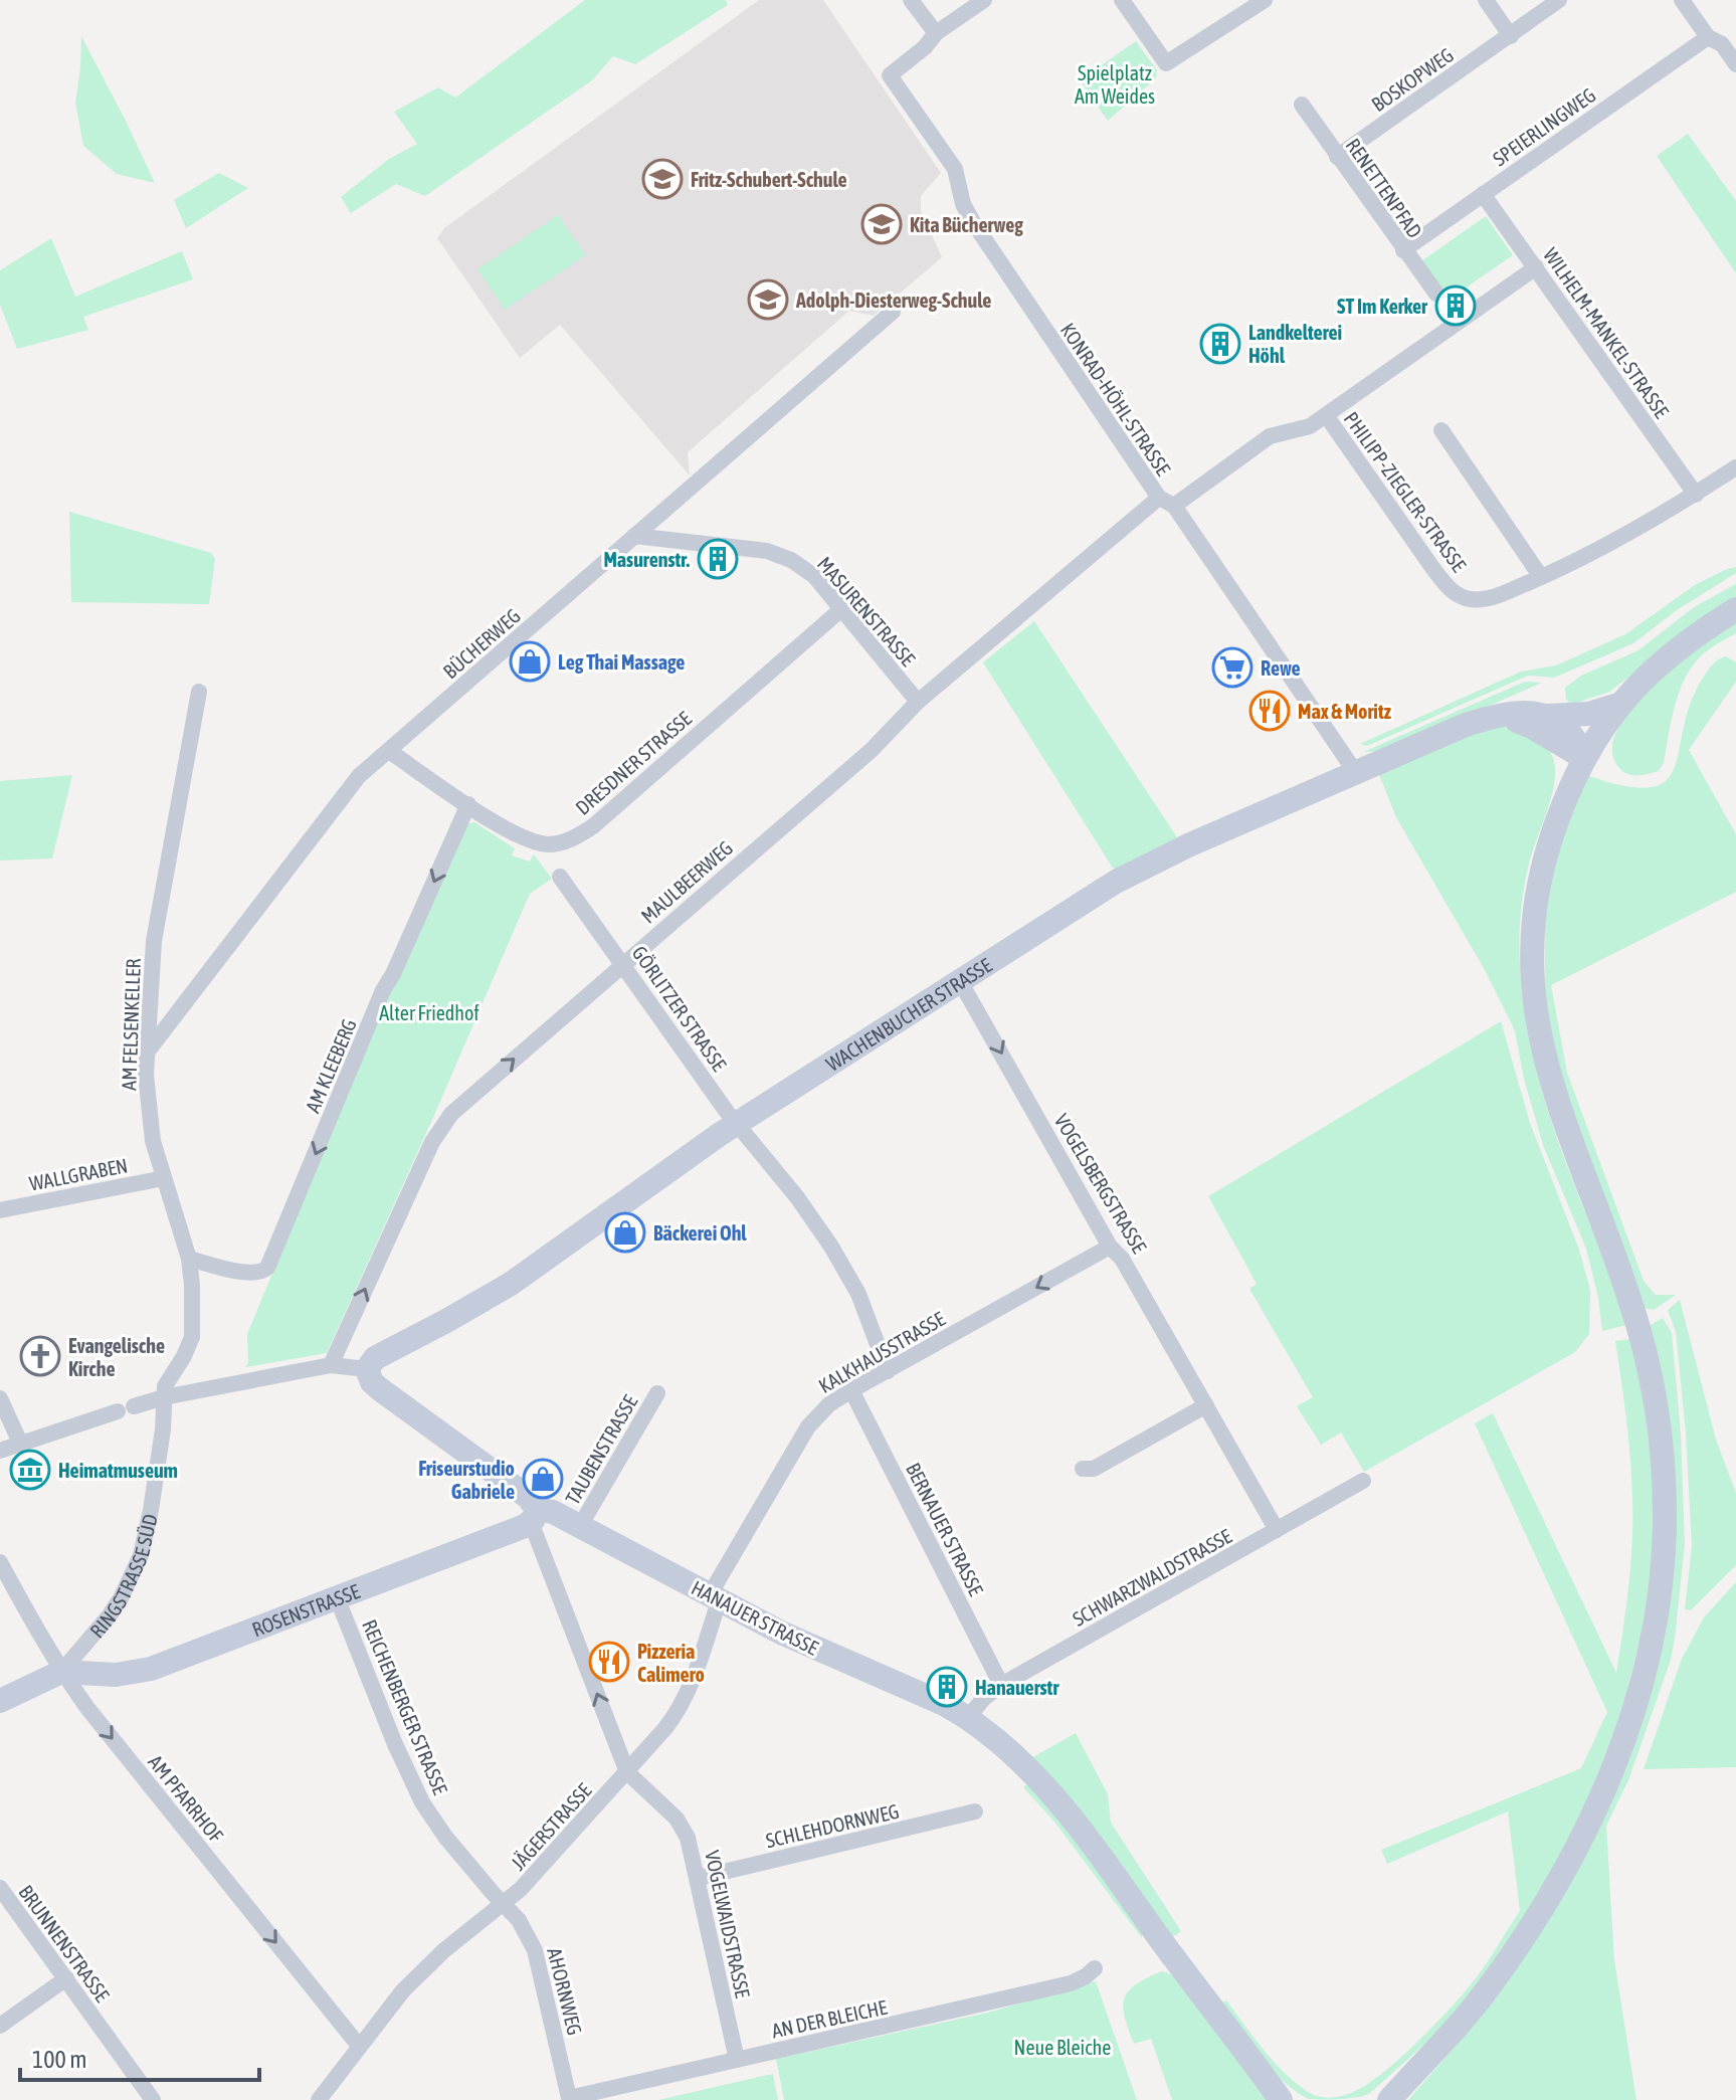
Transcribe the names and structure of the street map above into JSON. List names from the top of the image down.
{
  "streets": {
    "street": [
      "BOSKOPWEG",
      "SPEIERLINGWEG",
      "RENETTENPFAD",
      "WILHELM-MANKEL-STRASSE",
      "KONRAD-HÖHL-STRASSE",
      "PHILIPP-ZIEGLER-STRASSE",
      "MASURENSTRASSE",
      "BÜCHERWEG",
      "DRESDNER STRASSE",
      "MAULBEERWEG",
      "GÖRLITZER STRASSE",
      "WACHENBUCHER STRASSE",
      "AM FELSENKELLER",
      "AM KLEEBERG",
      "WALLGRABEN",
      "VOGELSBERGSTRASSE",
      "KALKHAUSSTRASSE",
      "TAUBENSTRASSE",
      "BERNAUER STRASSE",
      "RINGSTRASSE SÜD",
      "SCHWARZWALDSTRASSE",
      "ROSENSTRASSE",
      "HANAUER STRASSE",
      "REICHENBERGER STRASSE",
      "AM PFARRHOF",
      "SCHLEHDORNWEG",
      "JÄGERSTRASSE",
      "VOGELWAIDSTRASSE",
      "BRUNNENSTRASSE",
      "AHORNWEG",
      "AN DER BLEICHE"
    ]
  },
  "crossings": [
    ["BOSKOPWEG", "RENETTENPFAD"],
    ["SPEIERLINGWEG", "RENETTENPFAD"],
    ["SPEIERLINGWEG", "WILHELM-MANKEL-STRASSE"],
    ["WILHELM-MANKEL-STRASSE", "PHILIPP-ZIEGLER-STRASSE"],
    ["WILHELM-MANKEL-STRASSE", "MAULBEERWEG"],
    ["KONRAD-HÖHL-STRASSE", "MAULBEERWEG"],
    ["KONRAD-HÖHL-STRASSE", "WACHENBUCHER STRASSE"],
    ["PHILIPP-ZIEGLER-STRASSE", "MAULBEERWEG"],
    ["MASURENSTRASSE", "BÜCHERWEG"],
    ["MASURENSTRASSE", "DRESDNER STRASSE"],
    ["MASURENSTRASSE", "MAULBEERWEG"],
    ["BÜCHERWEG", "DRESDNER STRASSE"],
    ["BÜCHERWEG", "AM FELSENKELLER"],
    ["DRESDNER STRASSE", "AM KLEEBERG"],
    ["MAULBEERWEG", "GÖRLITZER STRASSE"],
    ["GÖRLITZER STRASSE", "WACHENBUCHER STRASSE"],
    ["WACHENBUCHER STRASSE", "VOGELSBERGSTRASSE"],
    ["WACHENBUCHER STRASSE", "HANAUER STRASSE"],
    ["AM FELSENKELLER", "AM KLEEBERG"],
    ["AM FELSENKELLER", "WALLGRABEN"],
    ["AM FELSENKELLER", "RINGSTRASSE SÜD"],
    ["VOGELSBERGSTRASSE", "KALKHAUSSTRASSE"],
    ["VOGELSBERGSTRASSE", "SCHWARZWALDSTRASSE"],
    ["KALKHAUSSTRASSE", "BERNAUER STRASSE"],
    ["KALKHAUSSTRASSE", "HANAUER STRASSE"],
    ["KALKHAUSSTRASSE", "JÄGERSTRASSE"],
    ["KALKHAUSSTRASSE", "VOGELWAIDSTRASSE"],
    ["TAUBENSTRASSE", "HANAUER STRASSE"],
    ["BERNAUER STRASSE", "SCHWARZWALDSTRASSE"],
    ["RINGSTRASSE SÜD", "ROSENSTRASSE"],
    ["RINGSTRASSE SÜD", "AM PFARRHOF"],
    ["SCHWARZWALDSTRASSE", "HANAUER STRASSE"],
    ["ROSENSTRASSE", "HANAUER STRASSE"],
    ["ROSENSTRASSE", "REICHENBERGER STRASSE"],
    ["ROSENSTRASSE", "AM PFARRHOF"],
    ["REICHENBERGER STRASSE", "JÄGERSTRASSE"],
    ["REICHENBERGER STRASSE", "AHORNWEG"],
    ["AM PFARRHOF", "JÄGERSTRASSE"],
    ["SCHLEHDORNWEG", "VOGELWAIDSTRASSE"],
    ["JÄGERSTRASSE", "VOGELWAIDSTRASSE"],
    ["JÄGERSTRASSE", "AHORNWEG"],
    ["VOGELWAIDSTRASSE", "AN DER BLEICHE"],
    ["AHORNWEG", "AN DER BLEICHE"]
  ],
  "one_way": ["AM KLEEBERG", "VOGELSBERGSTRASSE", "AM PFARRHOF"],
  "parks": ["Spielplatz Am Weides", "Alter Friedhof", "Neue Bleiche"],
  "places": {
    "school or university": ["Fritz-Schubert-Schule", "Kita Bücherweg", "Adolph-Diesterweg-Schule"],
    "building": [
      "ST Im Kerker",
      "Landkelterei Höhl",
      "Masurenstr.",
      "Hanauerstr"
    ],
    "shop": ["Leg Thai Massage", "Bäckerei Ohl", "Friseurstudio Gabriele"],
    "supermarket": ["Rewe"],
    "restaurant": ["Max & Moritz", "Pizzeria Calimero"],
    "church": ["Evangelische Kirche"],
    "museum": ["Heimatmuseum"]
  },
  "scale_bar": "100 m"
}
